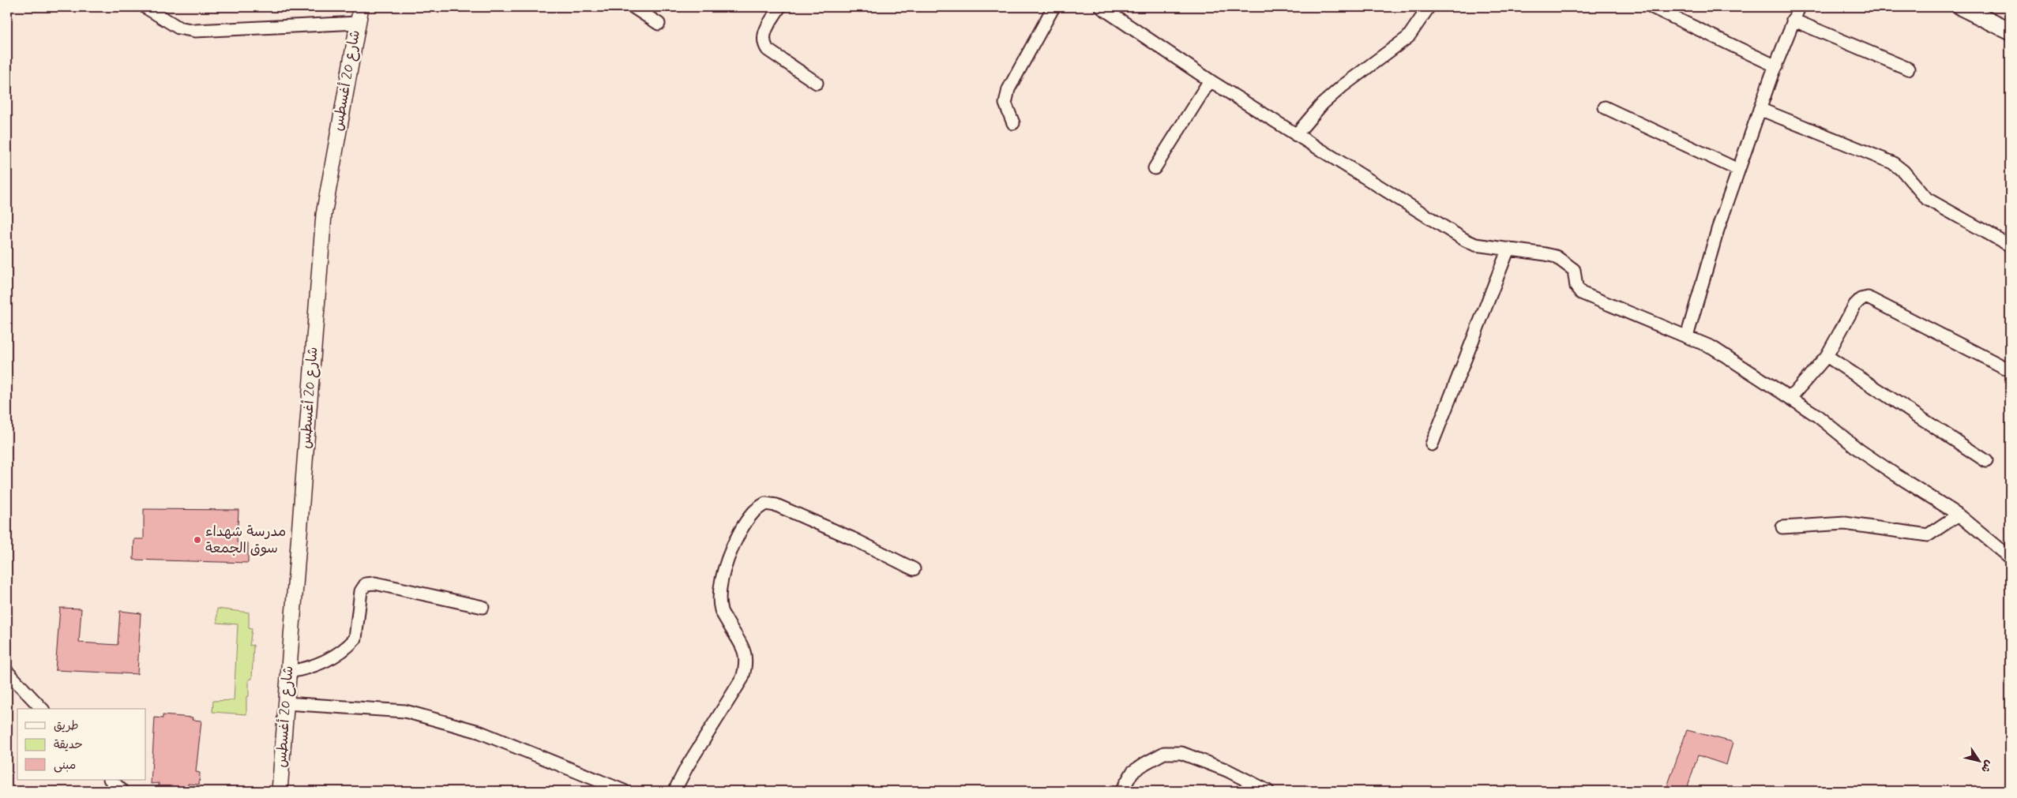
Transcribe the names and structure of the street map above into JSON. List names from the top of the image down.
{
  "streets": {
    "street": ["شارع 20 أغسطس"]
  },
  "places": ["مدرسة شهداء سوق الجمعة"],
  "legend": ["طريق", "حديقة", "مبنى"],
  "north": "bottom right"
}
